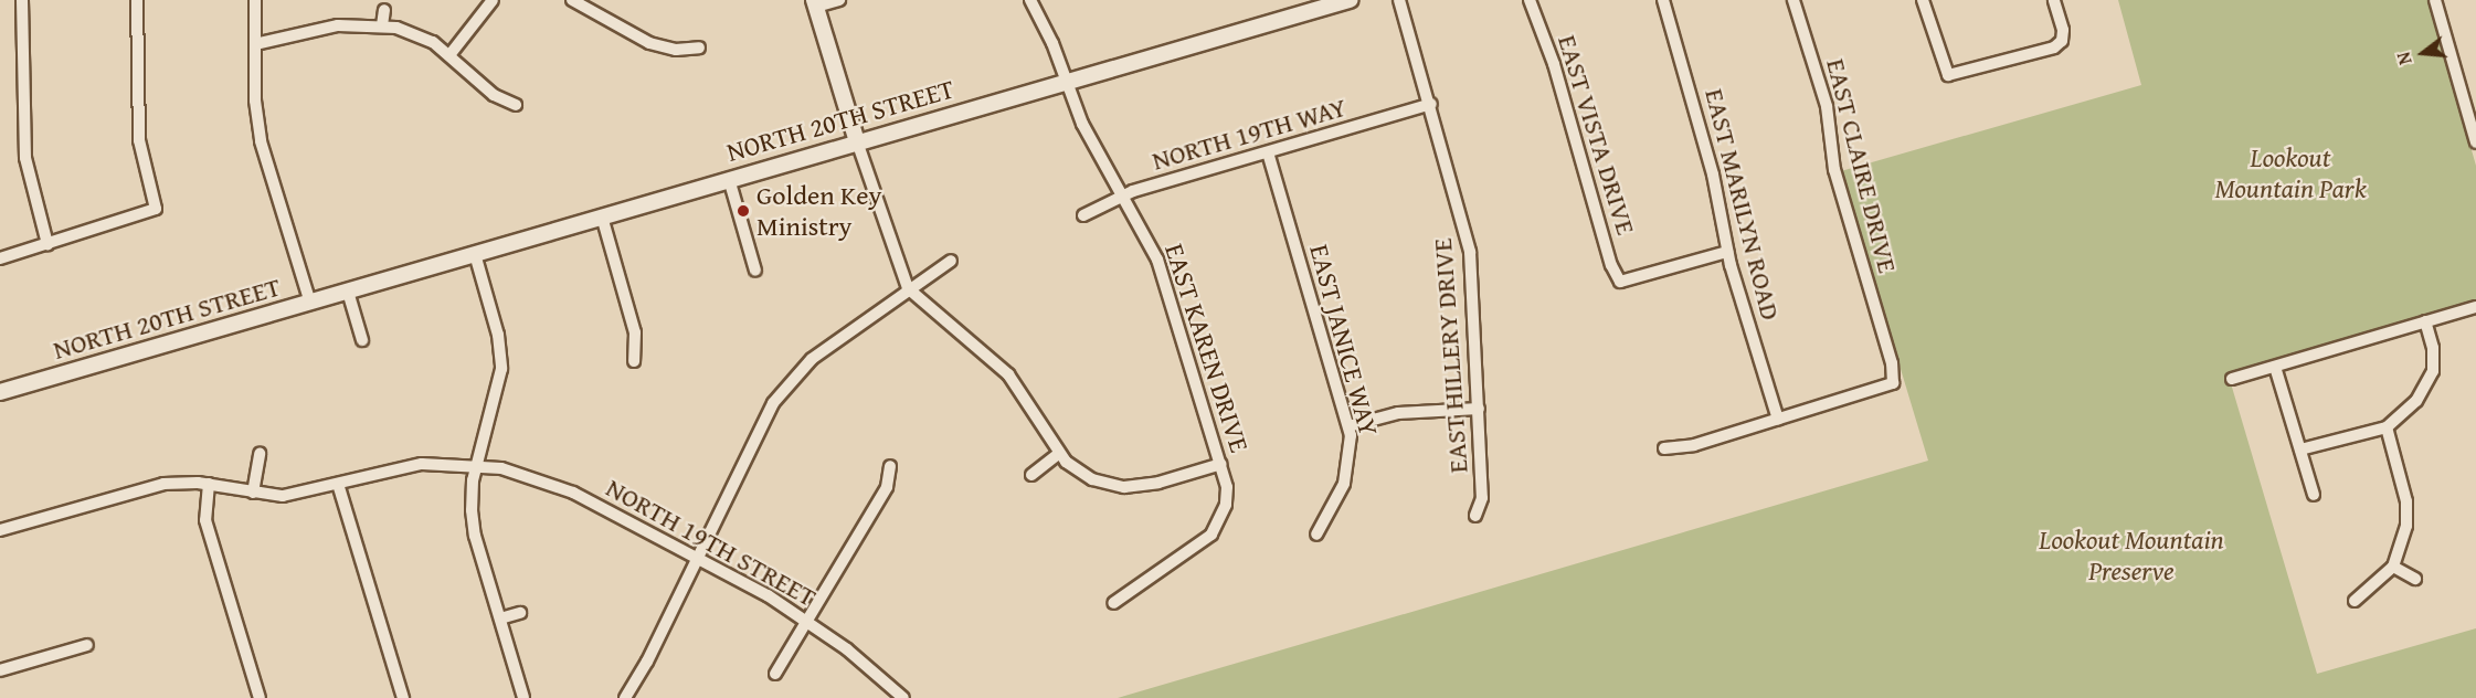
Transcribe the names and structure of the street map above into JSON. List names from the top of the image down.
{
  "streets": {
    "street": [
      "NORTH 20TH STREET",
      "NORTH 19TH WAY",
      "EAST VISTA DRIVE",
      "EAST CLAIRE DRIVE",
      "EAST MARILYN ROAD",
      "EAST JANICE WAY",
      "EAST KAREN DRIVE",
      "EAST HILLERY DRIVE",
      "NORTH 19TH STREET"
    ]
  },
  "crossings": [
    ["NORTH 20TH STREET", "EAST KAREN DRIVE"],
    ["NORTH 19TH WAY", "EAST JANICE WAY"],
    ["NORTH 19TH WAY", "EAST KAREN DRIVE"],
    ["NORTH 19TH WAY", "EAST HILLERY DRIVE"],
    ["EAST VISTA DRIVE", "EAST MARILYN ROAD"],
    ["EAST CLAIRE DRIVE", "EAST MARILYN ROAD"]
  ],
  "parks": ["Lookout Mountain Park", "Lookout Mountain Preserve"],
  "places": ["Golden Key Ministry"],
  "north": "left"
}
